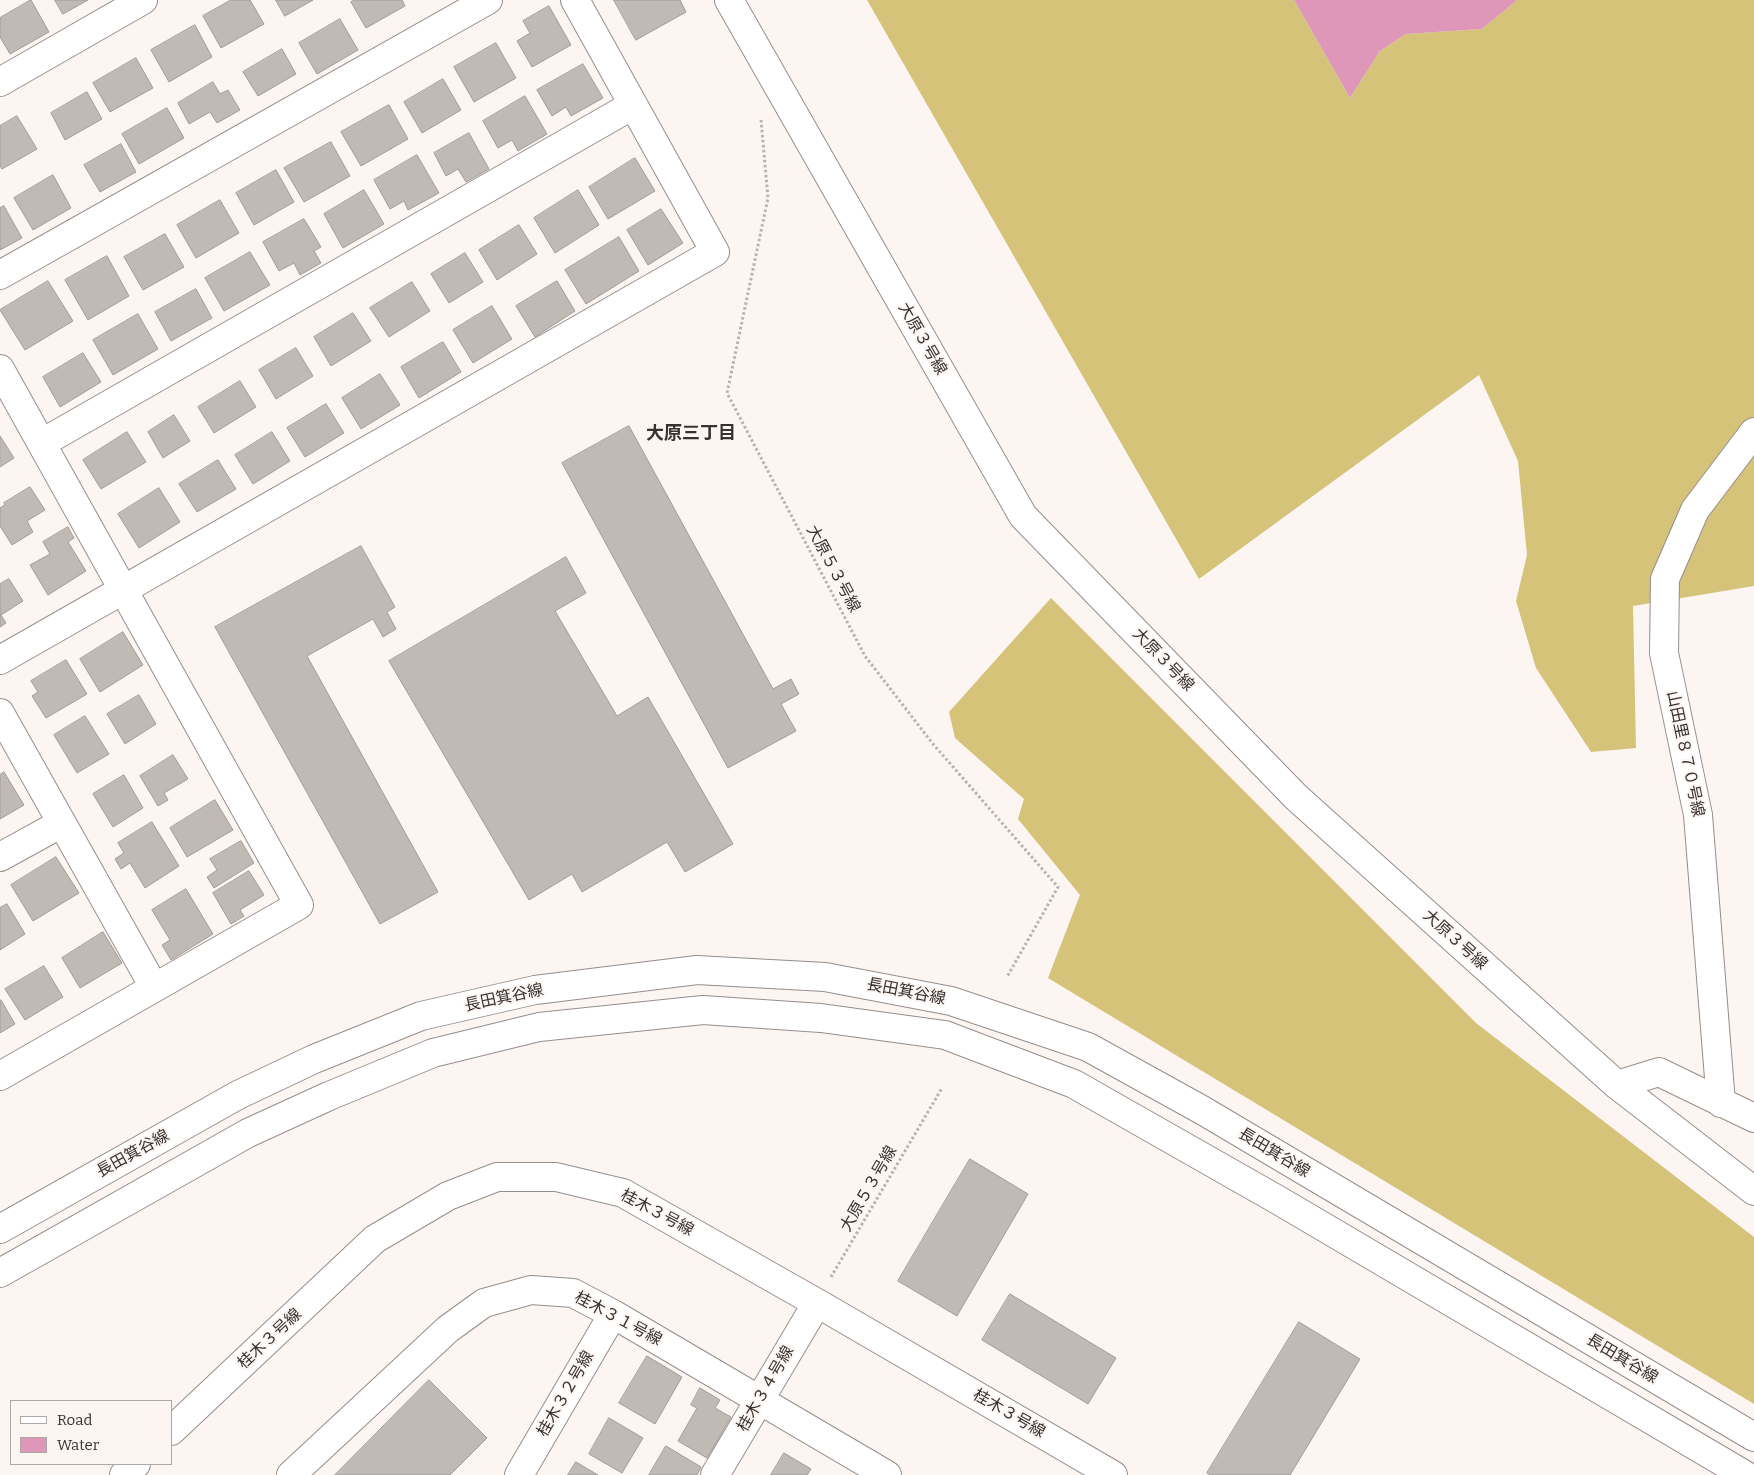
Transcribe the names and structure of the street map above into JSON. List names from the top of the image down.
{
  "streets": {
    "street": [
      "大原３号線",
      "山田里８７０号線",
      "長田箕谷線",
      "桂木３号線",
      "桂木３１号線",
      "桂木３４号線",
      "桂木３２号線"
    ],
    "path": ["大原５３号線"]
  },
  "crossings": [
    ["大原５３号線", "桂木３号線"],
    ["大原５３号線", "桂木３４号線"],
    ["桂木３号線", "桂木３４号線"],
    ["桂木３１号線", "桂木３４号線"],
    ["桂木３１号線", "桂木３２号線"]
  ],
  "districts": ["大原三丁目"],
  "legend": ["Road", "Water"]
}
